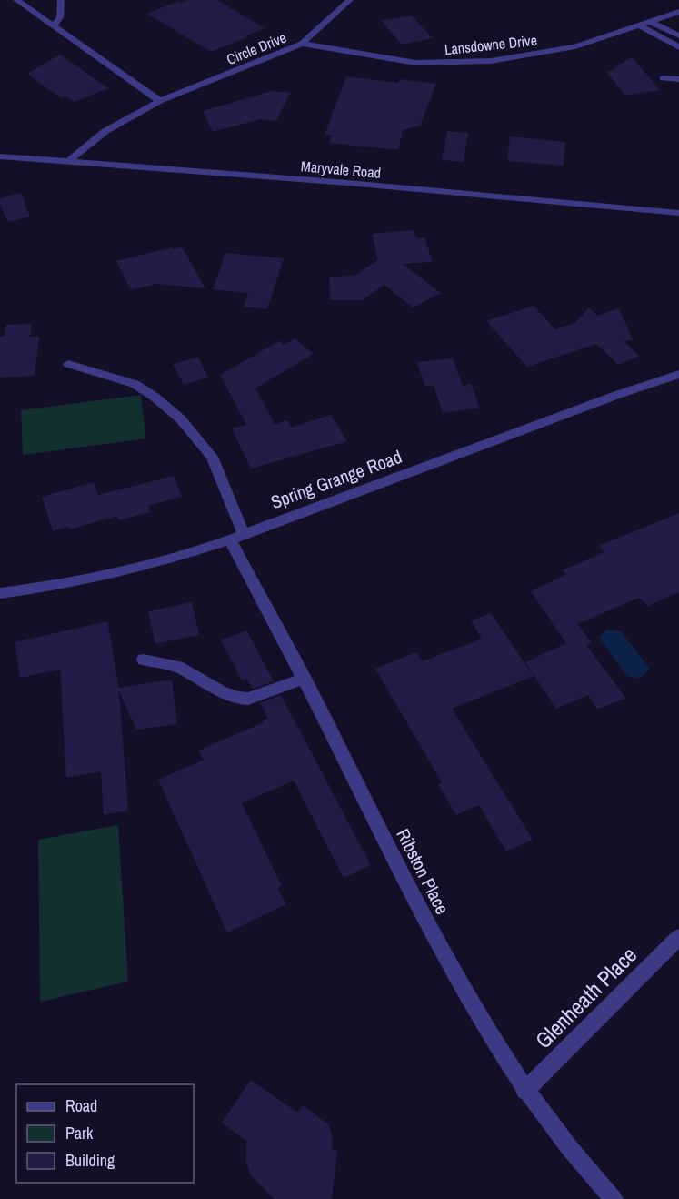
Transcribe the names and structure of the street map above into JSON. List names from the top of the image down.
{
  "streets": {
    "street": [
      "Lansdowne Drive",
      "Circle Drive",
      "Maryvale Road",
      "Spring Grange Road",
      "Ribston Place",
      "Glenheath Place"
    ]
  },
  "crossings": [
    ["Lansdowne Drive", "Circle Drive"],
    ["Circle Drive", "Maryvale Road"],
    ["Spring Grange Road", "Ribston Place"],
    ["Ribston Place", "Glenheath Place"]
  ],
  "legend": ["Road", "Park", "Building"]
}
